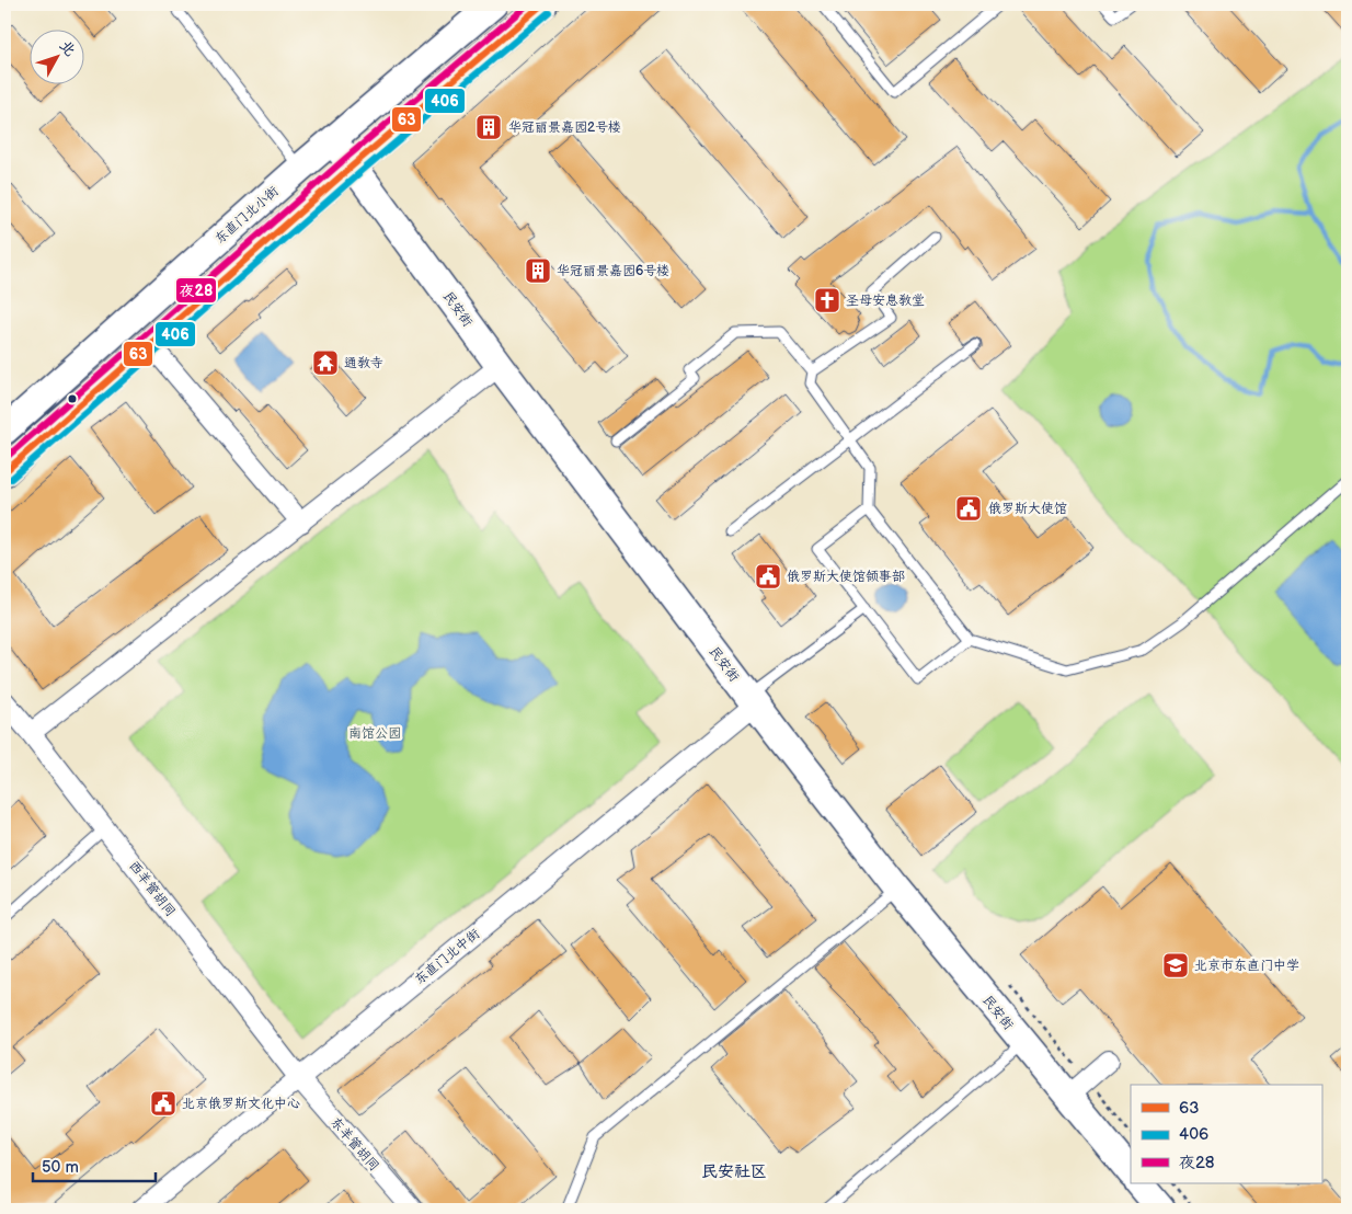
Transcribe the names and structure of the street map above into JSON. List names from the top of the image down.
{
  "streets": {
    "main road": ["东直门北小街", "民安街"],
    "street": ["西羊管胡同", "东直门北中街", "东羊管胡同"]
  },
  "crossings": [
    ["东直门北小街", "民安街"],
    ["民安街", "东直门北中街"],
    ["西羊管胡同", "东直门北中街"],
    ["西羊管胡同", "东羊管胡同"],
    ["东直门北中街", "东羊管胡同"]
  ],
  "districts": ["民安社区"],
  "parks": ["南馆公园"],
  "places": {
    "building": ["华冠丽景嘉园2号楼", "华冠丽景嘉园6号楼"],
    "church": ["圣母安息教堂"],
    "temple": ["通教寺"],
    "public building": ["俄罗斯大使馆", "俄罗斯大使馆领事部", "北京俄罗斯文化中心"],
    "school or university": ["北京市东直门中学"]
  },
  "lines": ["transit line 63", "transit line 夜28", "transit line 406"],
  "legend": ["63", "406", "夜28"],
  "scale_bar": "50 m",
  "north": "top right"
}
